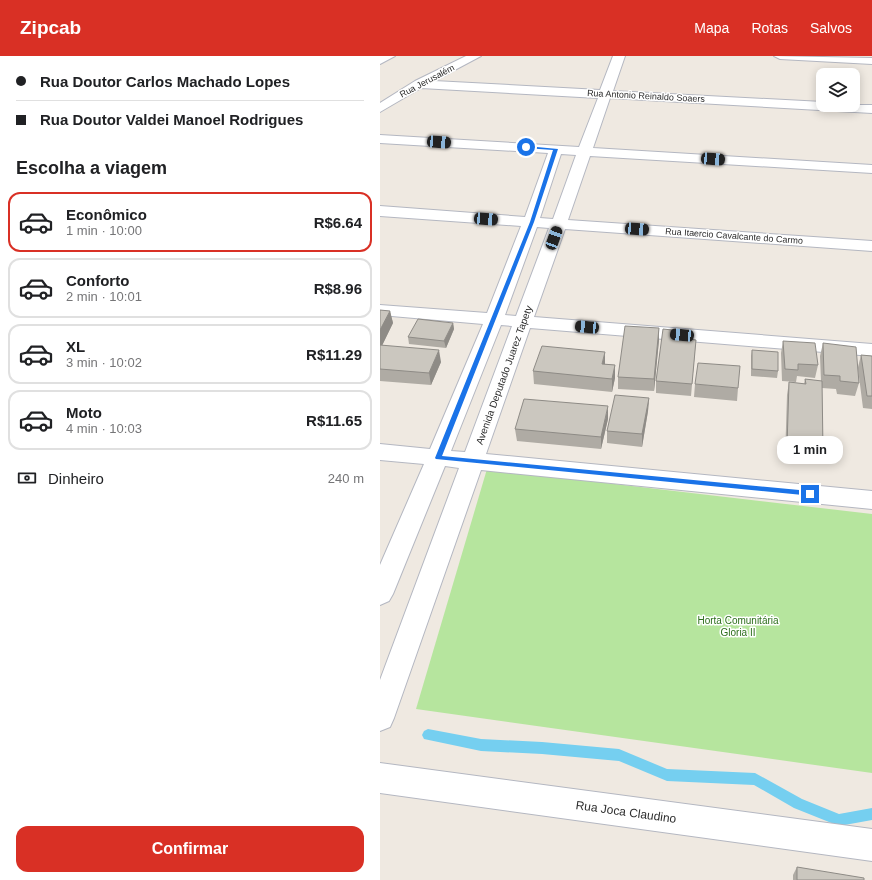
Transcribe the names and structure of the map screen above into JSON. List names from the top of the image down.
{
  "streets": {
    "street": [
      "Rua Jerusalém",
      "Rua Antonio Reinaldo Soaers",
      "Rua Itaercio Cavalcante do Carmo",
      "Avenida Deputado Juarez Tapety",
      "Rua Joca Claudino"
    ]
  },
  "crossings": [
    ["Rua Jerusalém", "Rua Antonio Reinaldo Soaers"],
    ["Rua Antonio Reinaldo Soaers", "Avenida Deputado Juarez Tapety"],
    ["Rua Itaercio Cavalcante do Carmo", "Avenida Deputado Juarez Tapety"]
  ],
  "parks": ["Horta Comunitária Gloria II"],
  "page": {
    "header": "Zipcab",
    "nav": ["Mapa", "Rotas", "Salvos"],
    "banner": ["Rua Doutor Carlos Machado Lopes", "Rua Doutor Valdei Manoel Rodrigues"],
    "heading": "Escolha a viagem",
    "list": [
      {
        "name": "Econômico",
        "note": "1 min · 10:00",
        "value": "R$6.64"
      },
      {
        "name": "Conforto",
        "note": "2 min · 10:01",
        "value": "R$8.96"
      },
      {
        "name": "XL",
        "note": "3 min · 10:02",
        "value": "R$11.29"
      },
      {
        "name": "Moto",
        "note": "4 min · 10:03",
        "value": "R$11.65"
      }
    ],
    "bubble": "1 min",
    "pay": ["Dinheiro", "240 m"],
    "buttons": "Confirmar"
  }
}
